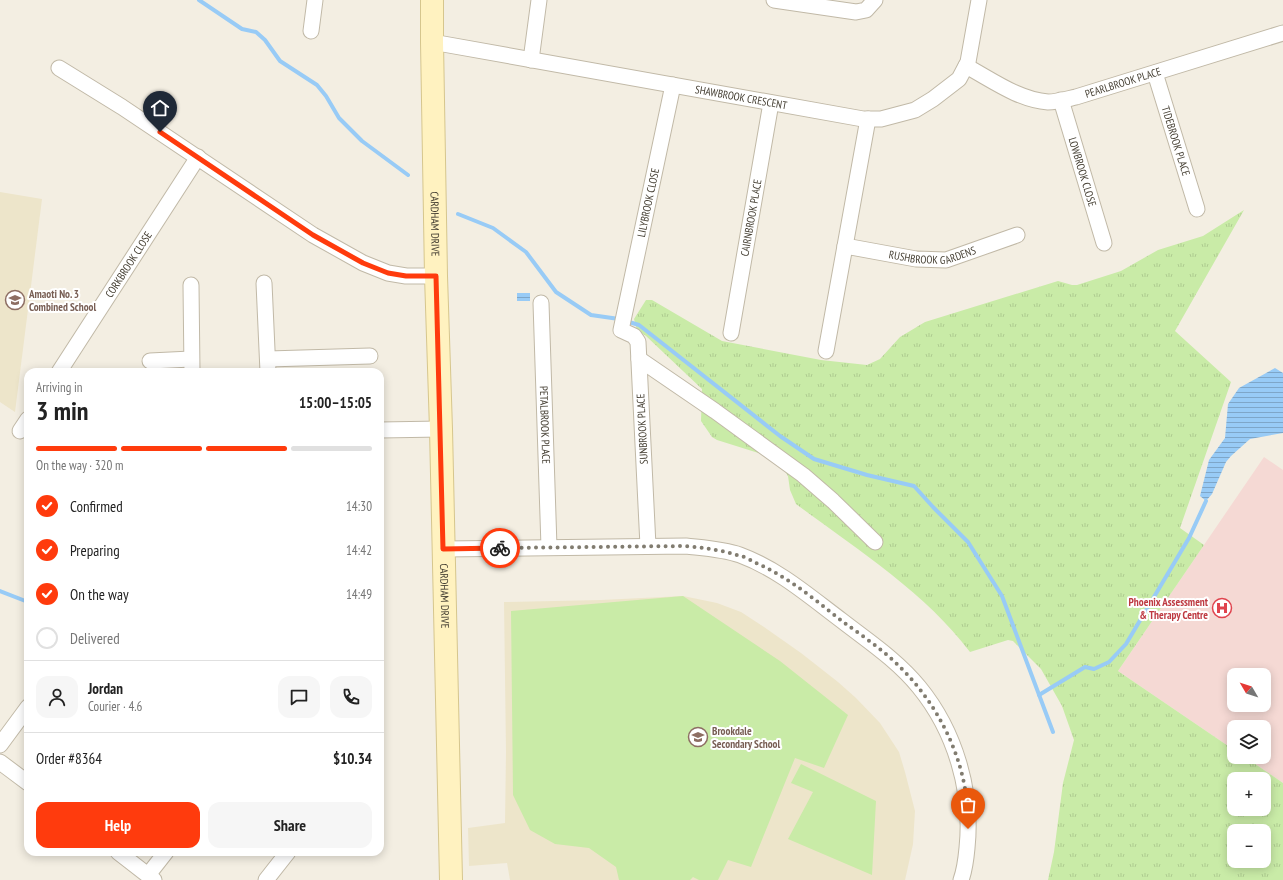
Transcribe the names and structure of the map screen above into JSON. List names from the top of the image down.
{
  "streets": {
    "street": [
      "PEARLBROOK PLACE",
      "SHAWBROOK CRESCENT",
      "TIDEBROOK PLACE",
      "LOWBROOK CLOSE",
      "LILYBROOK CLOSE",
      "CAIRNBROOK PLACE",
      "CARDHAM DRIVE",
      "RUSHBROOK GARDENS",
      "CORKBROOK CLOSE",
      "PETALBROOK PLACE",
      "SUNBROOK PLACE"
    ]
  },
  "crossings": [
    ["PEARLBROOK PLACE", "SHAWBROOK CRESCENT"],
    ["PEARLBROOK PLACE", "TIDEBROOK PLACE"],
    ["PEARLBROOK PLACE", "LOWBROOK CLOSE"],
    ["SHAWBROOK CRESCENT", "LILYBROOK CLOSE"],
    ["SHAWBROOK CRESCENT", "CAIRNBROOK PLACE"],
    ["SHAWBROOK CRESCENT", "CARDHAM DRIVE"],
    ["LILYBROOK CLOSE", "SUNBROOK PLACE"]
  ],
  "places": {
    "school or university": ["Amaoti No. 3 Combined School", "Brookdale Secondary School"],
    "hospital": ["Phoenix Assessment & Therapy Centre"]
  },
  "north": "top left",
  "page": {
    "heading": ["3 min", "Arriving in", "15:00–15:05"],
    "panel": [
      "Jordan",
      "Courier · 4.6",
      "Order #8364",
      "$10.34"
    ],
    "bar": "On the way · 320 m",
    "list": [
      ["Confirmed", "14:30"],
      ["Preparing", "14:42"],
      ["On the way", "14:49"],
      "Delivered"
    ],
    "map_buttons": ["+", "−"],
    "buttons": ["Help", "Share"]
  }
}
